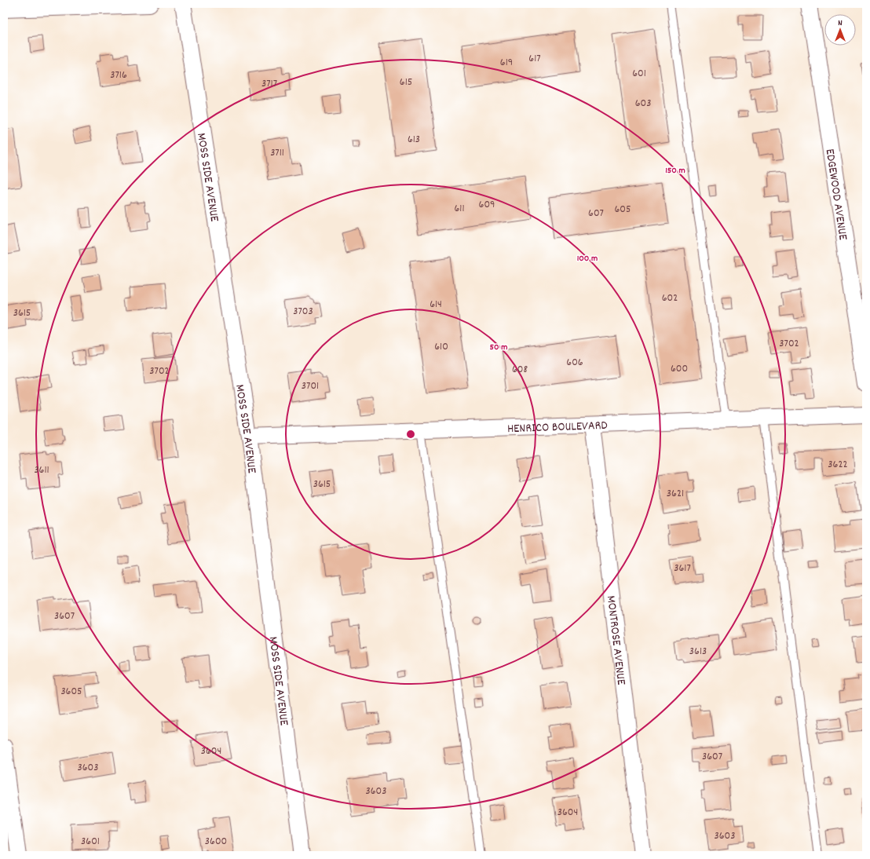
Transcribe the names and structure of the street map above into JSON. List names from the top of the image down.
{
  "streets": {
    "street": [
      "MOSS SIDE AVENUE",
      "EDGEWOOD AVENUE",
      "HENRICO BOULEVARD",
      "MONTROSE AVENUE"
    ]
  },
  "crossings": [
    ["MOSS SIDE AVENUE", "HENRICO BOULEVARD"],
    ["HENRICO BOULEVARD", "MONTROSE AVENUE"]
  ],
  "house_numbers": [
    "617",
    "619",
    "601",
    "3716",
    "615",
    "3717",
    "603",
    "613",
    "3711",
    "609",
    "611",
    "605",
    "607",
    "602",
    "614",
    "3703",
    "3615",
    "3702",
    "610",
    "606",
    "600",
    "608",
    "3702",
    "3701",
    "3622",
    "3611",
    "3615",
    "3621",
    "3617",
    "3607",
    "3613",
    "3605",
    "3604",
    "3607",
    "3603",
    "3603",
    "3604",
    "3603",
    "3601",
    "3600"
  ],
  "north": "top",
  "rings": ["150 m", "100 m", "50 m"]
}
